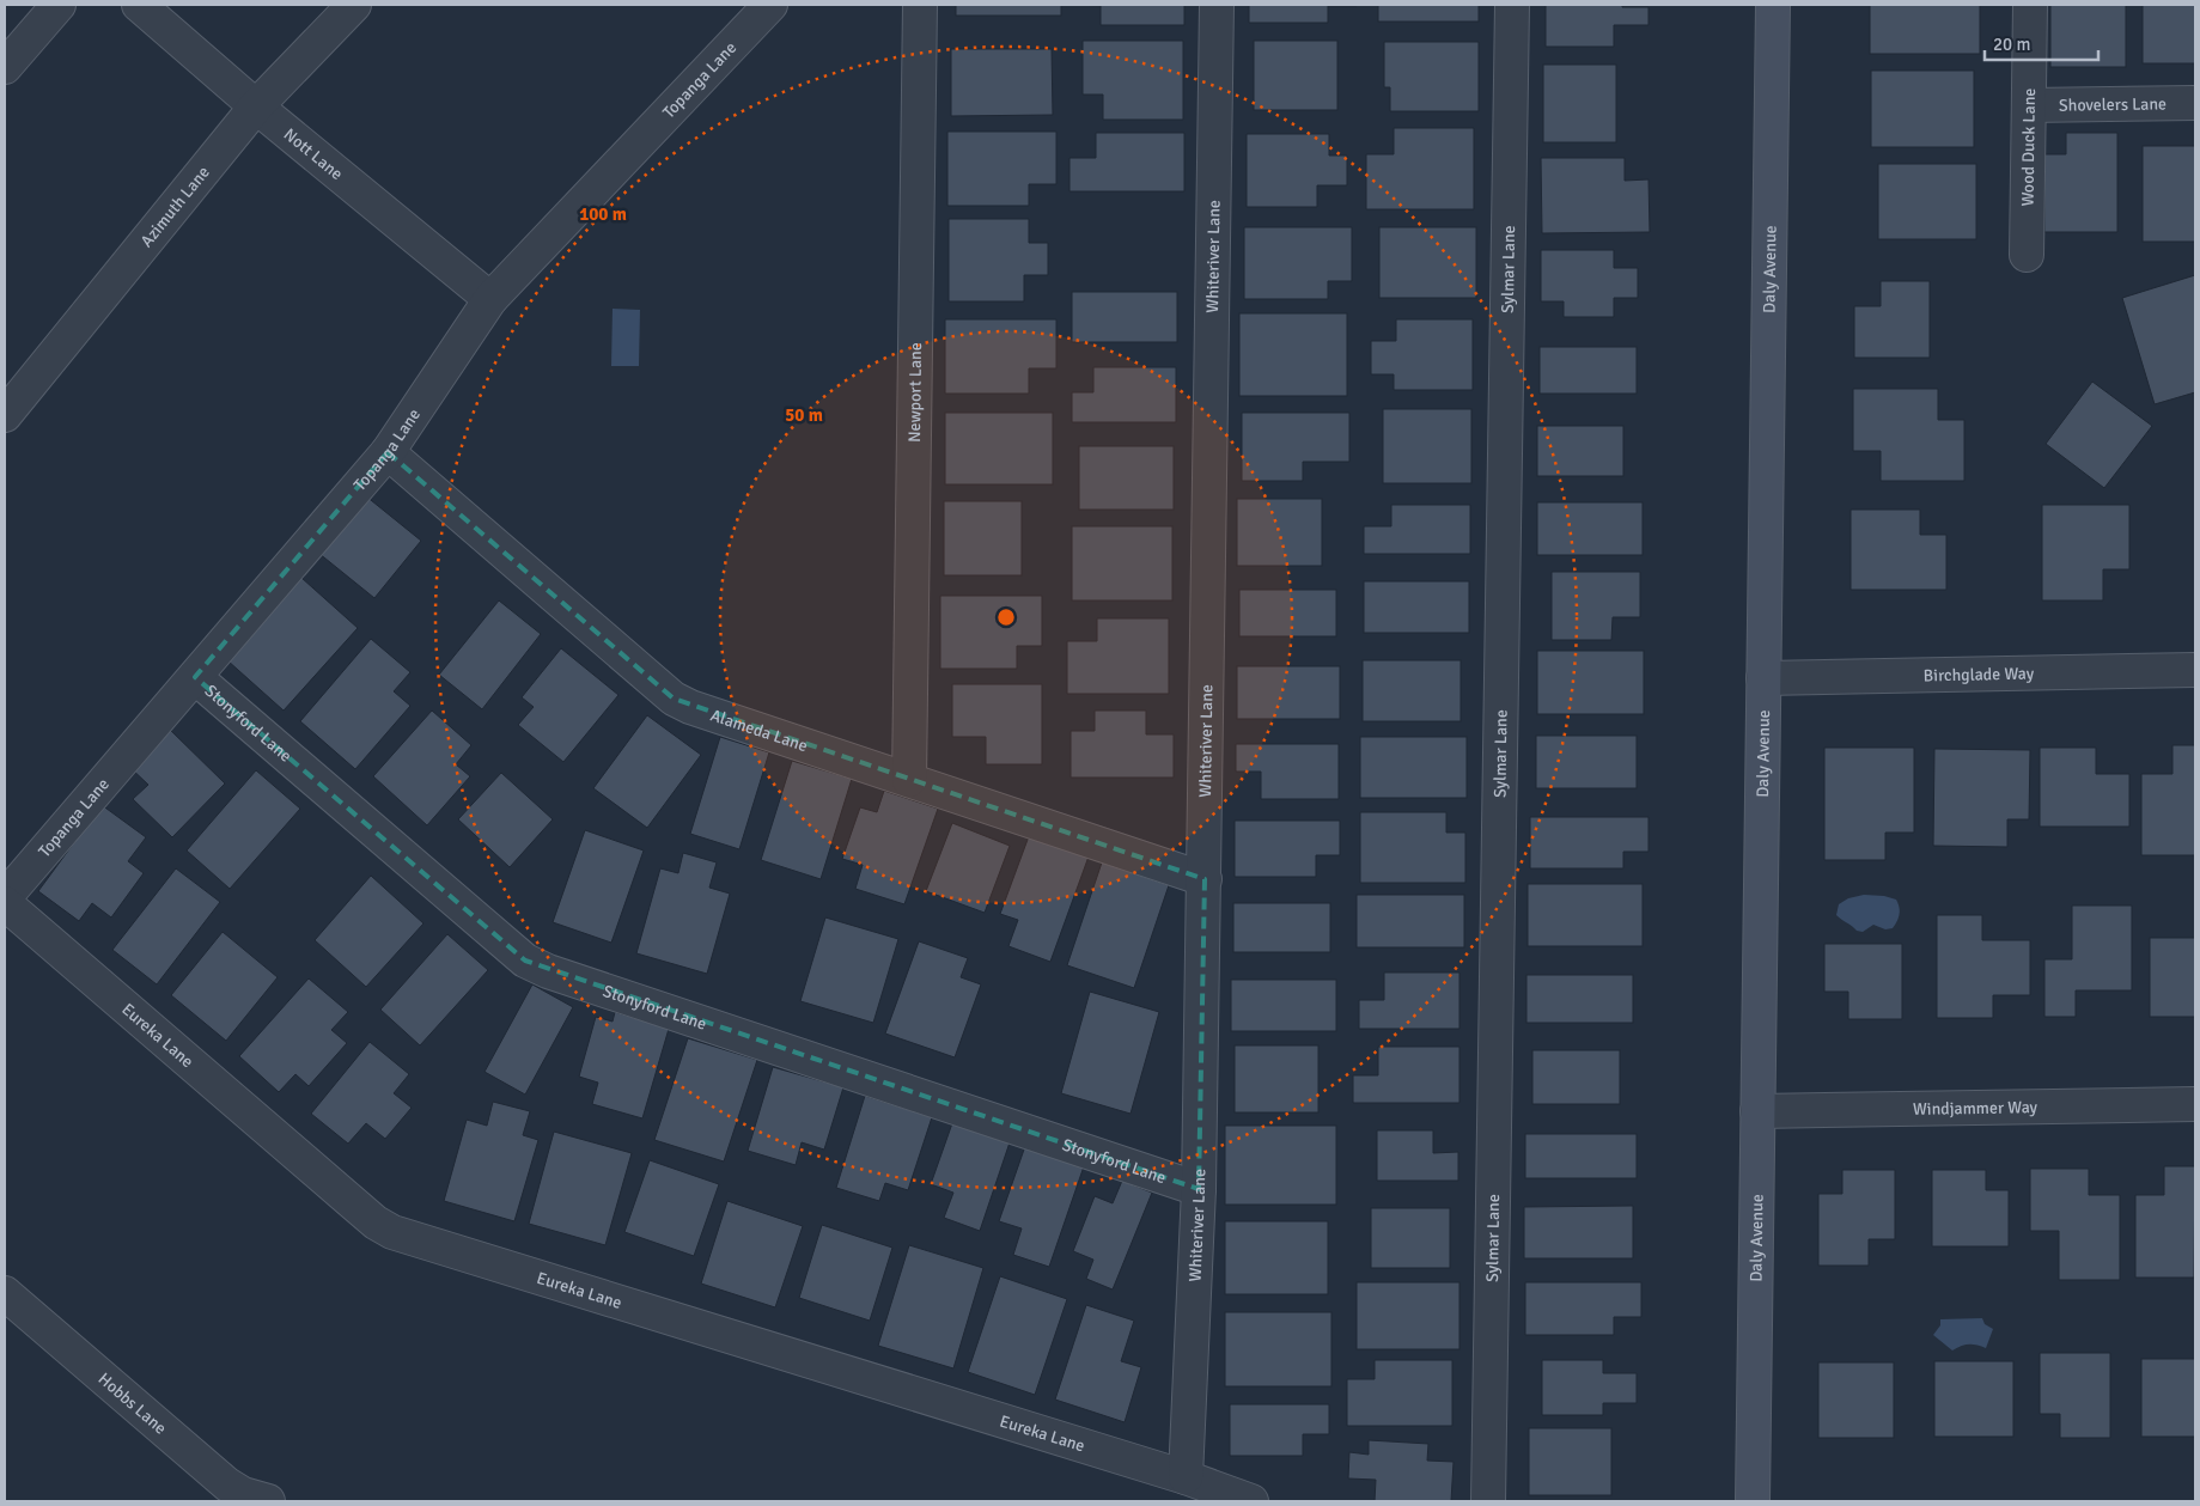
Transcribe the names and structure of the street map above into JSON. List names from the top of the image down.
{
  "streets": {
    "street": [
      "Topanga Lane",
      "Shovelers Lane",
      "Wood Duck Lane",
      "Nott Lane",
      "Azimuth Lane",
      "Whiteriver Lane",
      "Sylmar Lane",
      "Daly Avenue",
      "Newport Lane",
      "Birchglade Way",
      "Stonyford Lane",
      "Alameda Lane",
      "Eureka Lane",
      "Windjammer Way",
      "Hobbs Lane"
    ]
  },
  "crossings": [
    ["Topanga Lane", "Nott Lane"],
    ["Topanga Lane", "Stonyford Lane"],
    ["Topanga Lane", "Alameda Lane"],
    ["Shovelers Lane", "Wood Duck Lane"],
    ["Nott Lane", "Azimuth Lane"],
    ["Whiteriver Lane", "Stonyford Lane"],
    ["Whiteriver Lane", "Alameda Lane"],
    ["Whiteriver Lane", "Eureka Lane"],
    ["Daly Avenue", "Birchglade Way"],
    ["Daly Avenue", "Windjammer Way"],
    ["Newport Lane", "Alameda Lane"]
  ],
  "scale_bar": "20 m",
  "rings": ["100 m", "50 m"]
}
